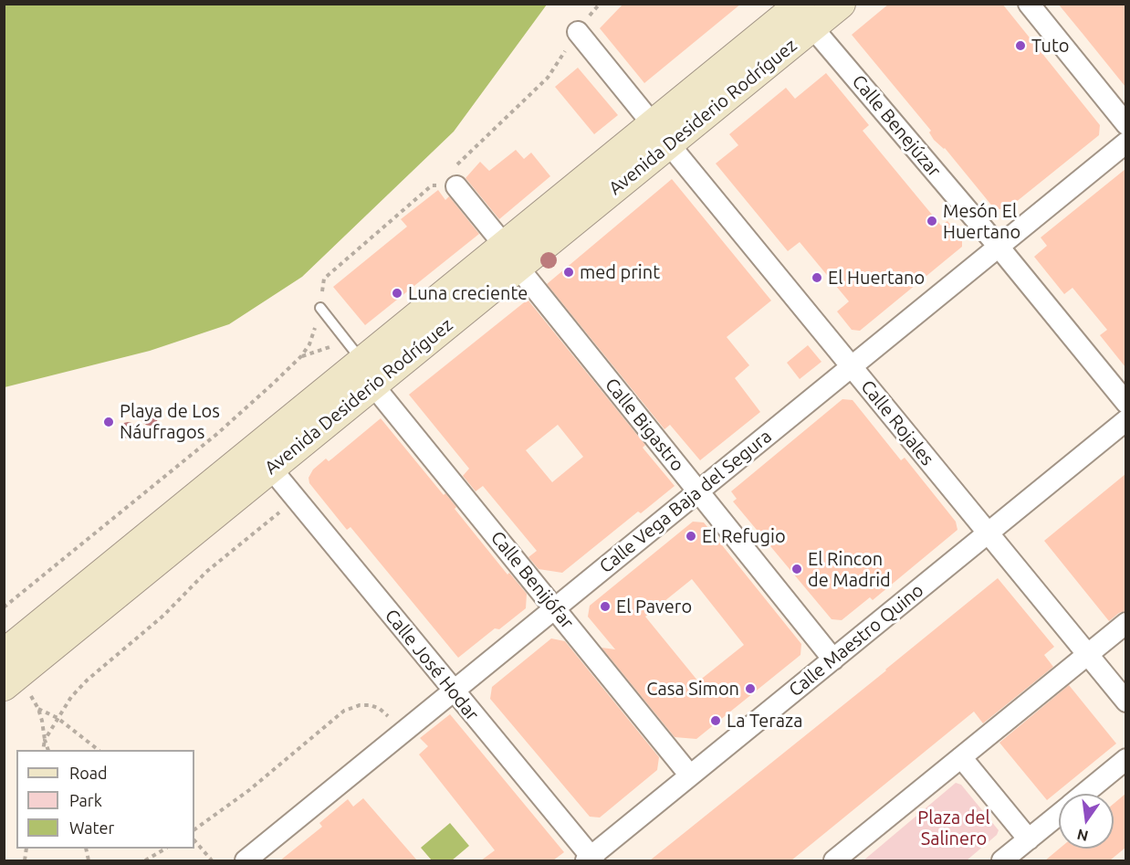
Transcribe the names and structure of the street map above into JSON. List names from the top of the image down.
{
  "streets": {
    "street": [
      "Avenida Desiderio Rodríguez",
      "Calle Benejúzar",
      "Calle Rojales",
      "Calle Bigastro",
      "Calle Vega Baja del Segura",
      "Calle Benijófar",
      "Calle Maestro Quino",
      "Calle José Hodar"
    ]
  },
  "crossings": [
    ["Avenida Desiderio Rodríguez", "Calle Benejúzar"],
    ["Avenida Desiderio Rodríguez", "Calle Rojales"],
    ["Avenida Desiderio Rodríguez", "Calle Bigastro"],
    ["Avenida Desiderio Rodríguez", "Calle Benijófar"],
    ["Avenida Desiderio Rodríguez", "Calle José Hodar"],
    ["Calle Benejúzar", "Calle Vega Baja del Segura"],
    ["Calle Rojales", "Calle Vega Baja del Segura"],
    ["Calle Rojales", "Calle Maestro Quino"],
    ["Calle Bigastro", "Calle Vega Baja del Segura"],
    ["Calle Bigastro", "Calle Maestro Quino"],
    ["Calle Vega Baja del Segura", "Calle Benijófar"],
    ["Calle Vega Baja del Segura", "Calle José Hodar"],
    ["Calle Benijófar", "Calle Maestro Quino"],
    ["Calle Maestro Quino", "Calle José Hodar"]
  ],
  "parks": ["Plaza del Salinero"],
  "places": [
    "Tuto",
    "Mesón El Huertano",
    "med print",
    "El Huertano",
    "Luna creciente",
    "Playa de Los Náufragos",
    "El Refugio",
    "El Rincon de Madrid",
    "El Pavero",
    "Casa Simon",
    "La Teraza"
  ],
  "legend": ["Road", "Park", "Water"],
  "north": "bottom"
}
